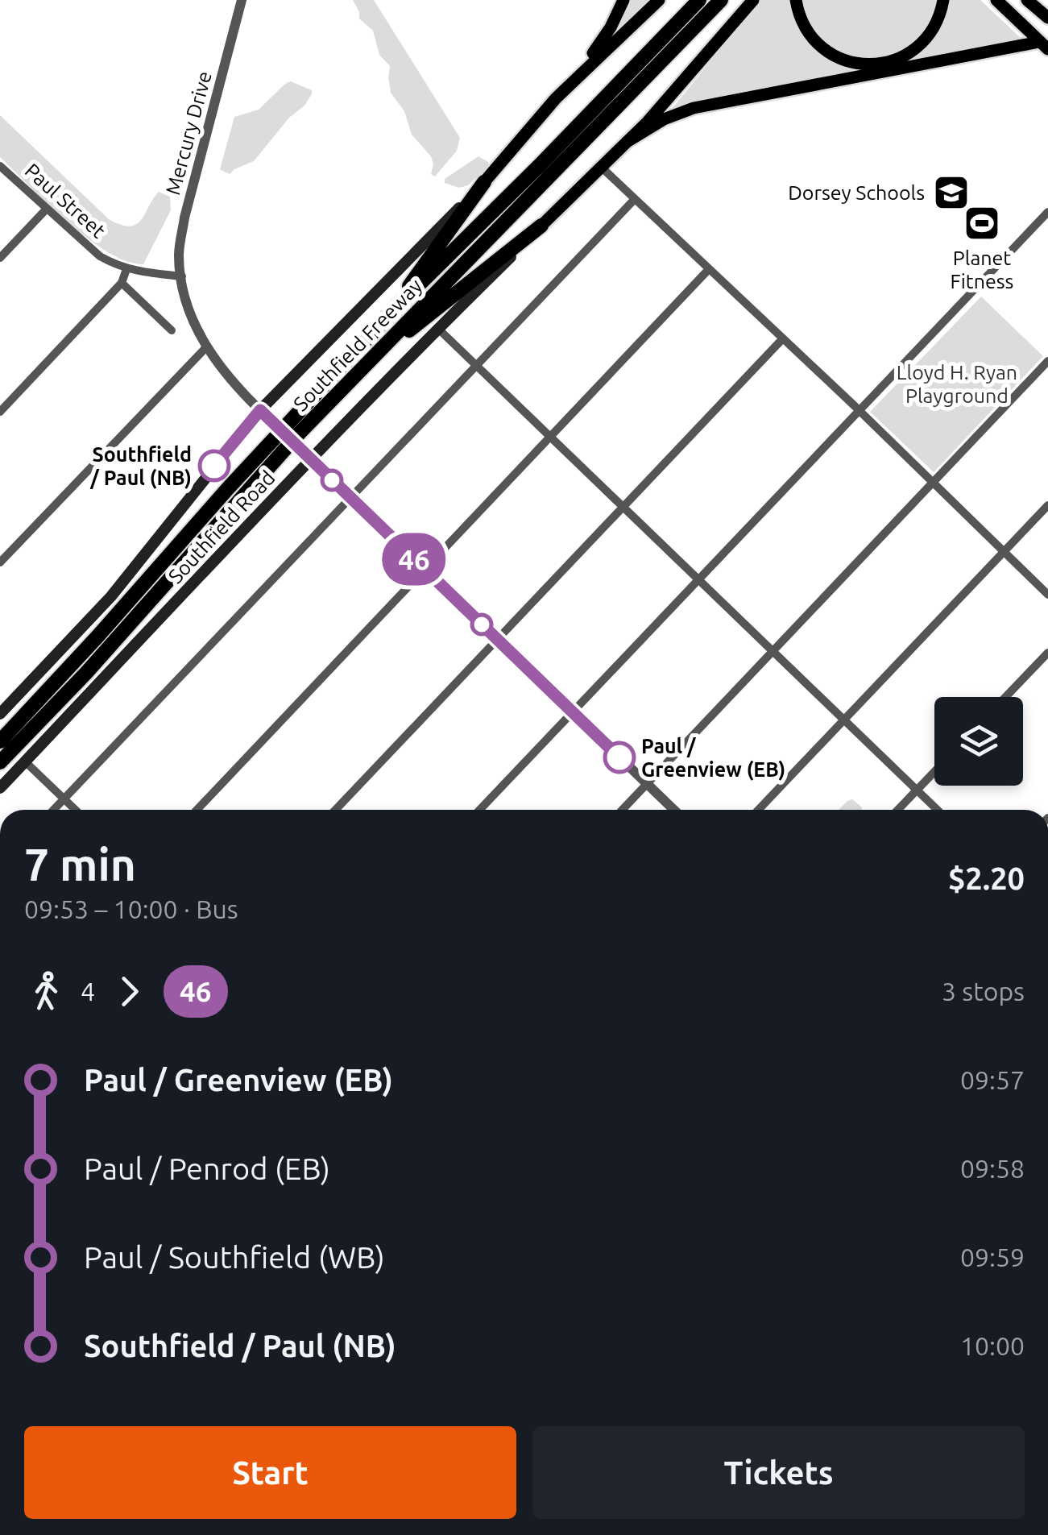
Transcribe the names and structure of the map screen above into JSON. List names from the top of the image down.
{
  "streets": {
    "highway": ["Southfield Freeway"],
    "main road": ["Southfield Road"],
    "street": ["Mercury Drive", "Paul Street"]
  },
  "crossings": [
    ["Mercury Drive", "Paul Street"]
  ],
  "parks": ["Lloyd H. Ryan Playground"],
  "places": {
    "school or university": ["Dorsey Schools"],
    "sports": ["Planet Fitness"],
    "other": ["Southfield / Paul (NB)", "Paul / Greenview (EB)"]
  },
  "lines": ["bus line 46"],
  "page": {
    "on_map": "46",
    "heading": ["7 min", "09:53 – 10:00 · Bus", "$2.20"],
    "legs": ["4", "46", "3 stops"],
    "list": [
      {
        "name": "Paul / Greenview (EB)",
        "value": "09:57"
      },
      {
        "name": "Paul / Penrod (EB)",
        "value": "09:58"
      },
      {
        "name": "Paul / Southfield (WB)",
        "value": "09:59"
      },
      {
        "name": "Southfield / Paul (NB)",
        "value": "10:00"
      }
    ],
    "buttons": ["Start", "Tickets"]
  }
}
